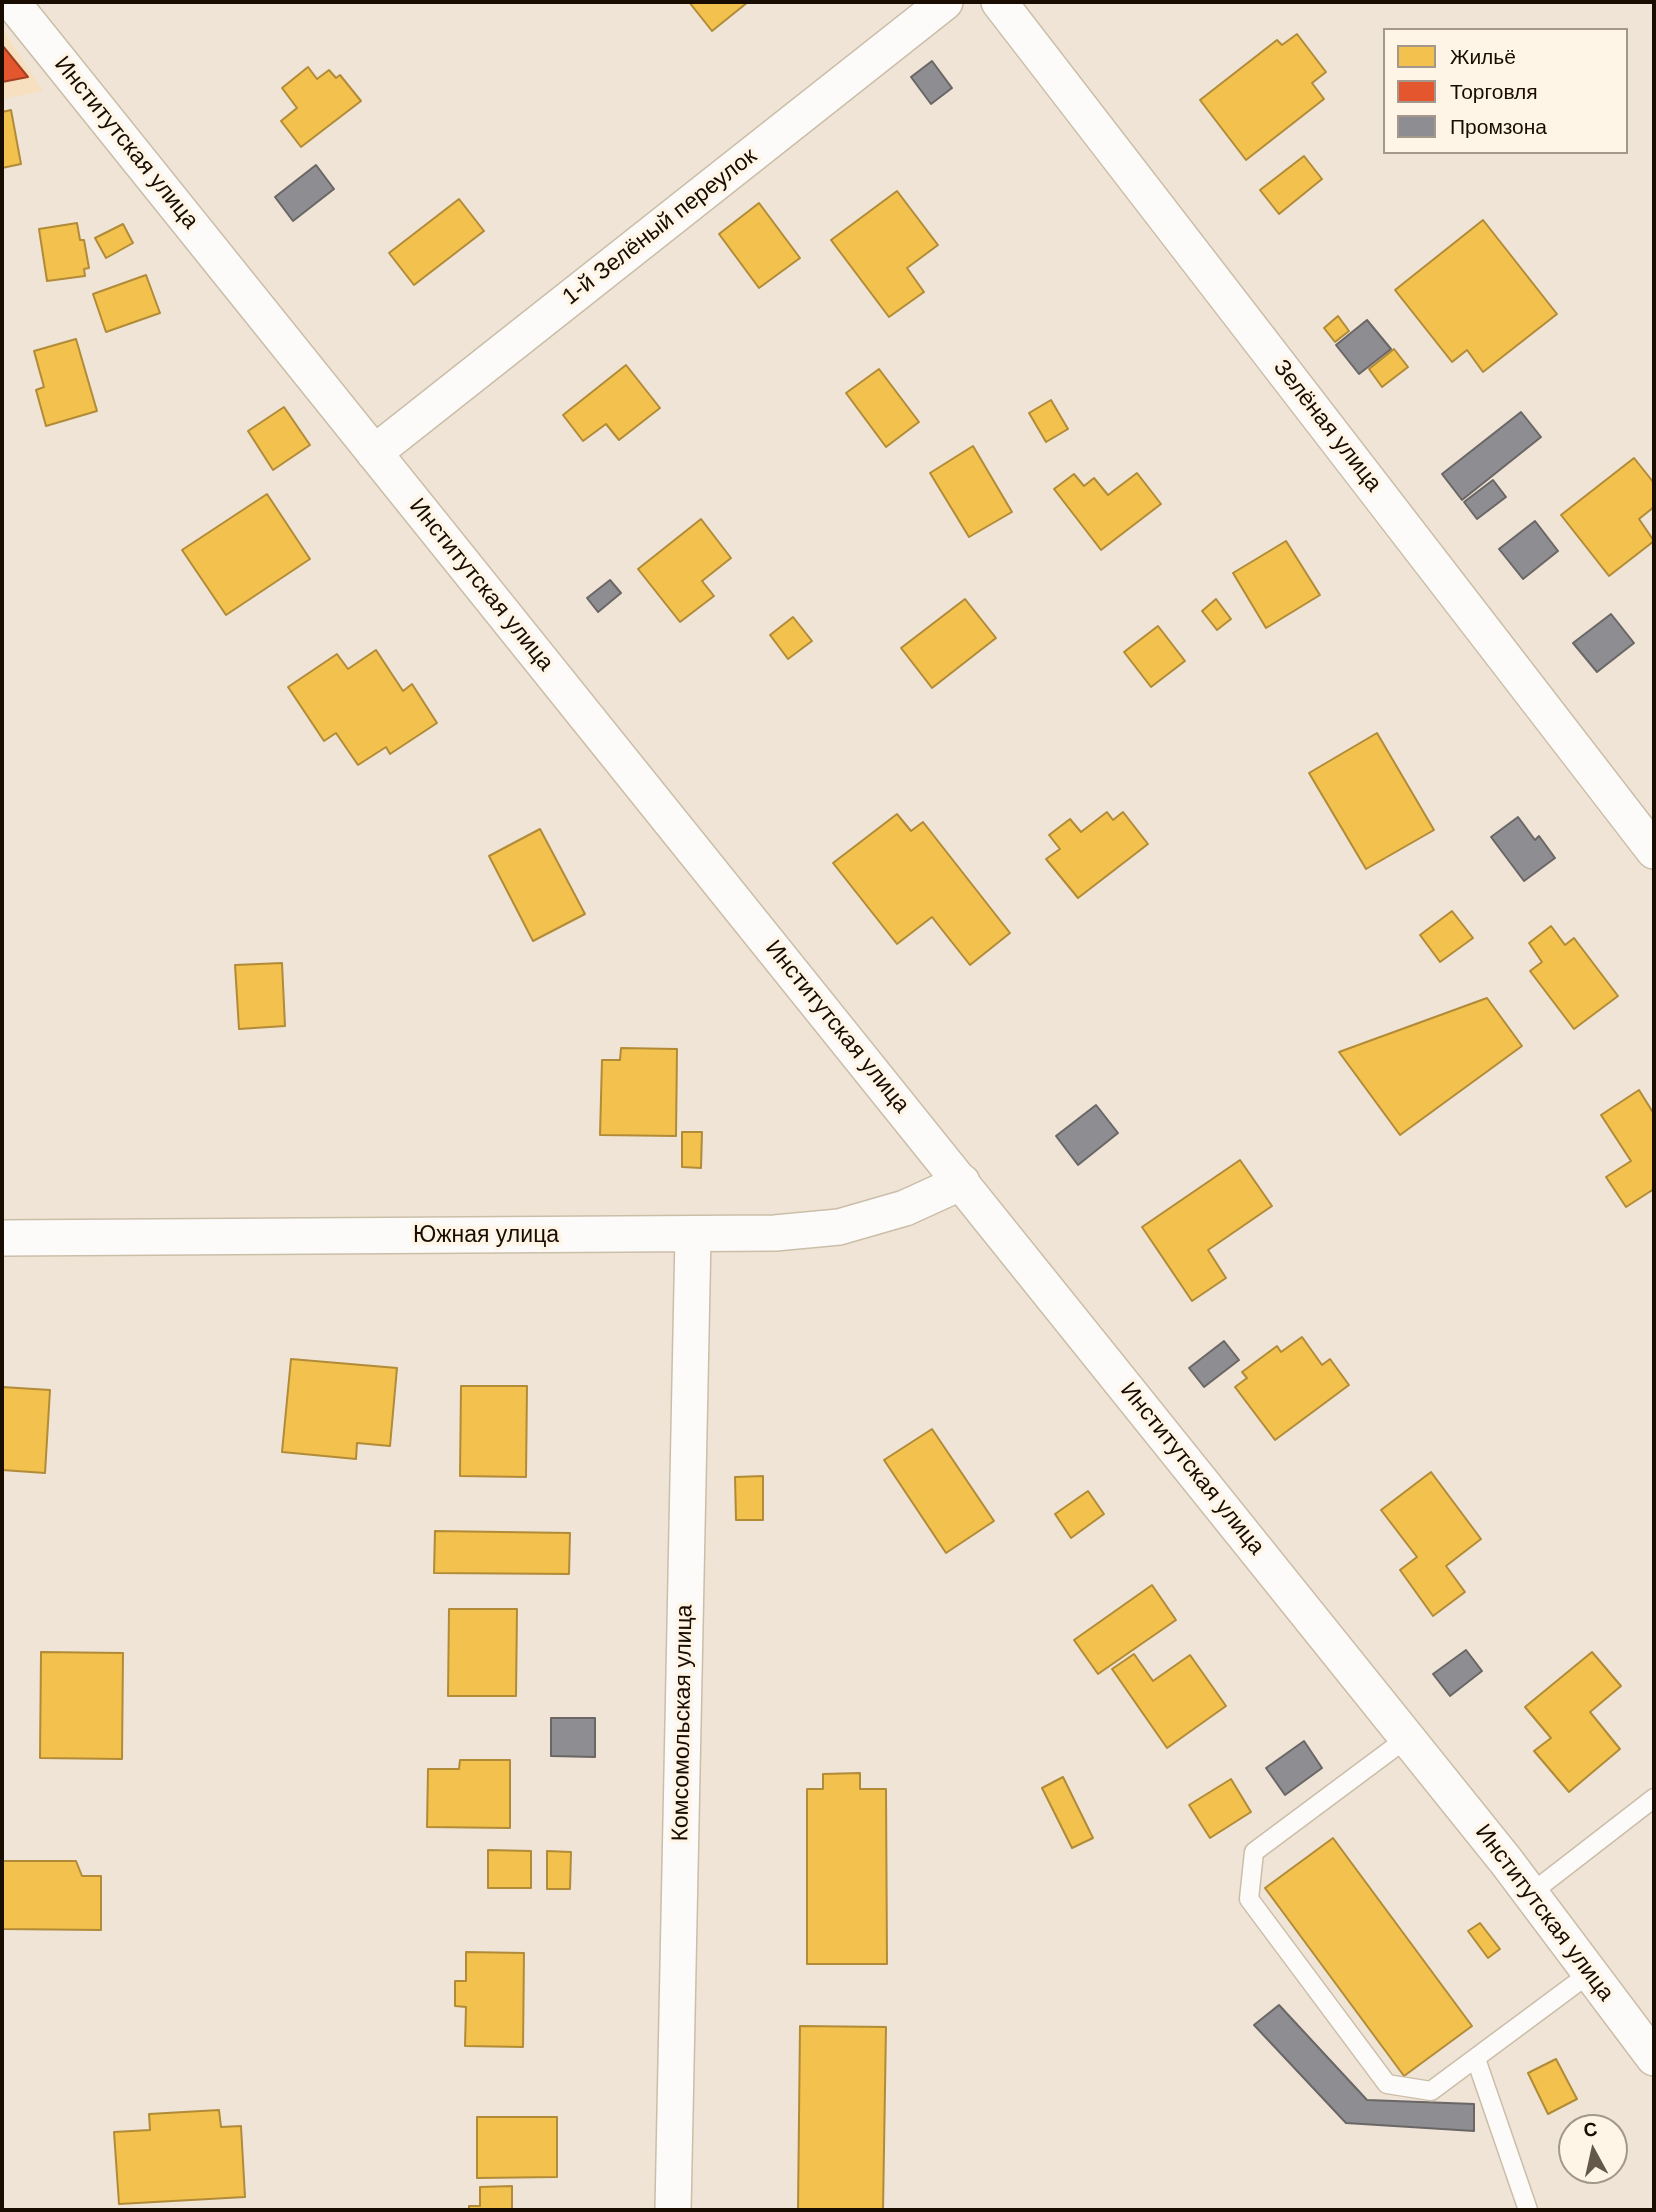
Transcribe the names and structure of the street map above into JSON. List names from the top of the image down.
{
  "streets": {
    "street": [
      "Институтская улица",
      "1-й Зелёный переулок",
      "Зелёная улица",
      "Южная улица",
      "Комсомольская улица"
    ]
  },
  "crossings": [
    ["Институтская улица", "1-й Зелёный переулок"],
    ["Институтская улица", "Южная улица"],
    ["Южная улица", "Комсомольская улица"]
  ],
  "legend": ["Жильё", "Торговля", "Промзона"],
  "north": "top"
}
